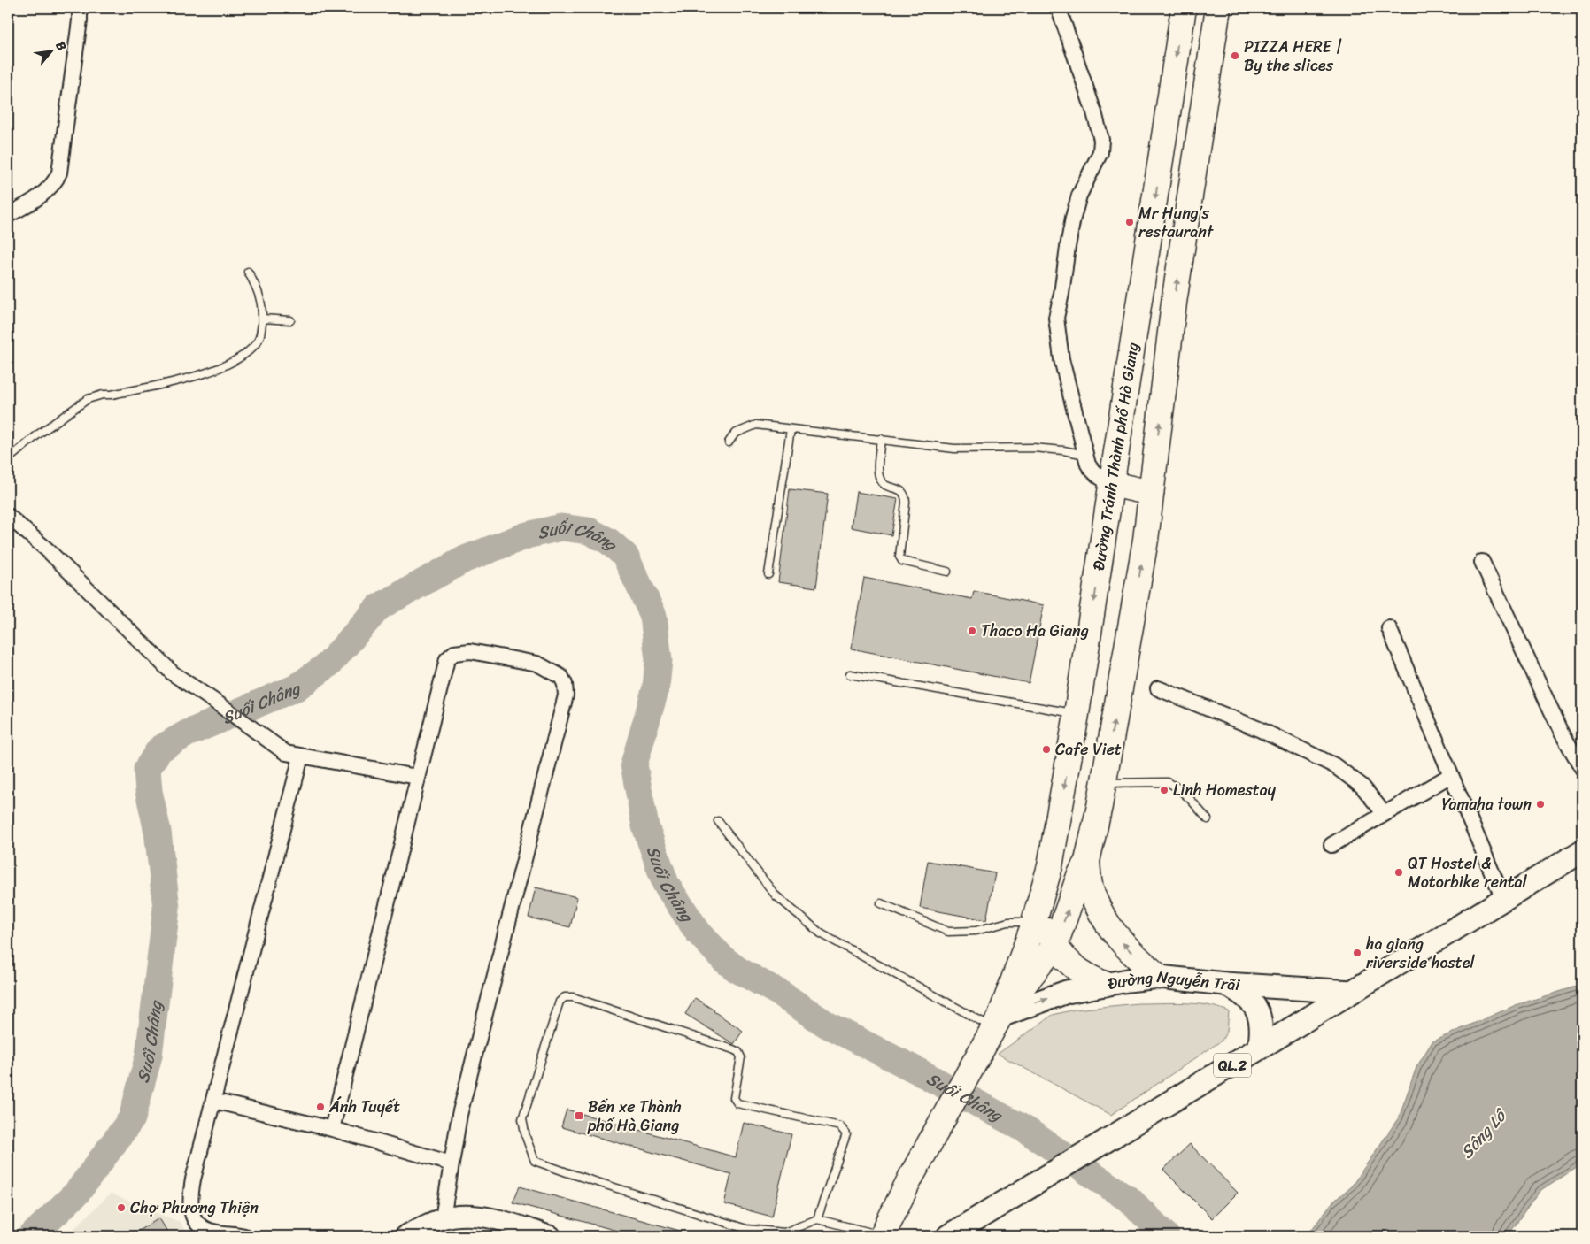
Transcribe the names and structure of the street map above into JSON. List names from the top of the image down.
{
  "streets": {
    "highway": ["Đường Tránh Thành phố Hà Giang"],
    "main road": ["Đường Nguyễn Trãi", "QL.2"]
  },
  "crossings": [
    ["Đường Tránh Thành phố Hà Giang", "Đường Nguyễn Trãi"],
    ["Đường Nguyễn Trãi", "QL.2"]
  ],
  "water": ["Suối Châng", "Sông Lô"],
  "places": {
    "other": [
      "PIZZA HERE | By the slices",
      "Mr Hung’s restaurant",
      "Thaco Ha Giang",
      "Cafe Viet",
      "Linh Homestay",
      "Yamaha town",
      "QT Hostel & Motorbike rental",
      "ha giang riverside hostel",
      "Ánh Tuyết",
      "Chợ Phương Thiện"
    ],
    "transit": ["Bến xe Thành phố Hà Giang"]
  },
  "north": "top right"
}
